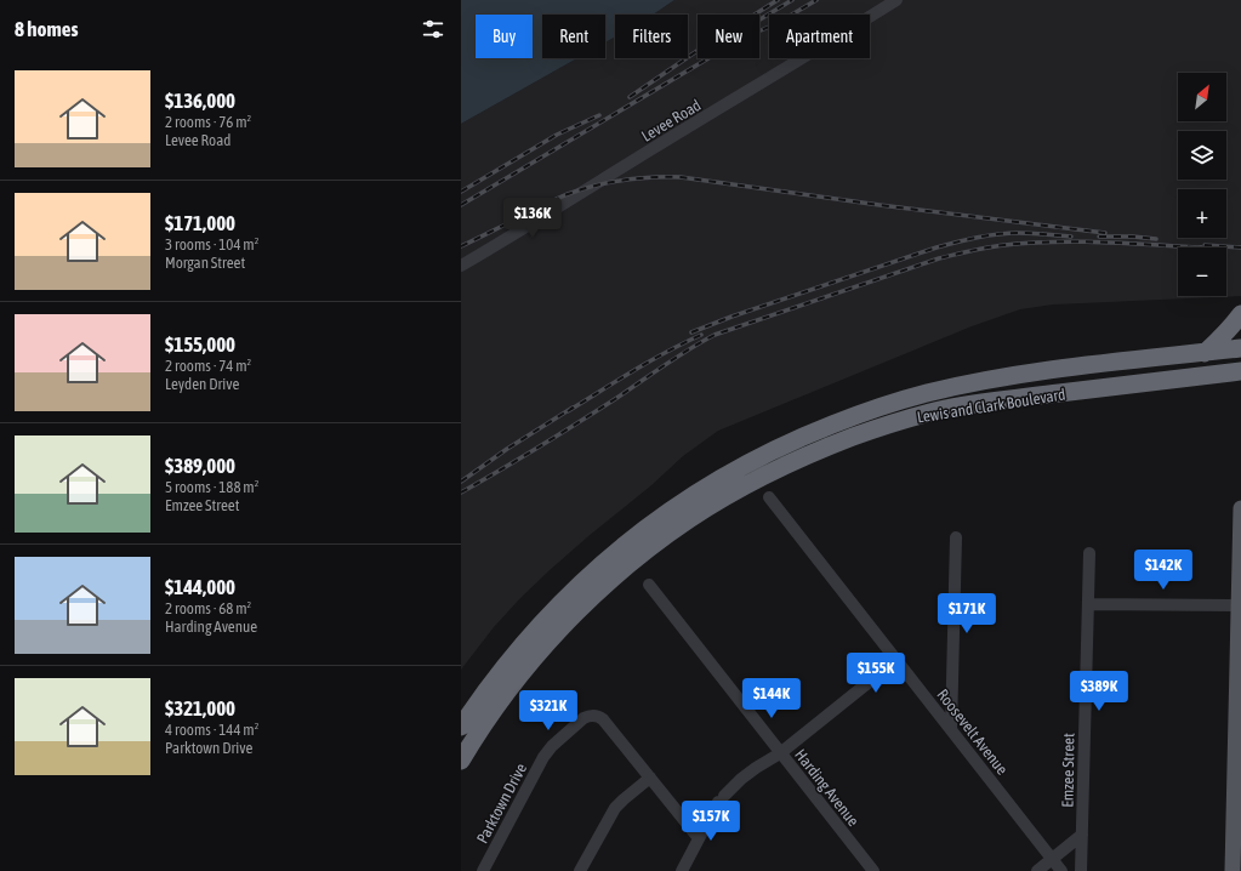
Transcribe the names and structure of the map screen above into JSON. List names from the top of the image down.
{
  "streets": {
    "highway": ["Lewis and Clark Boulevard"],
    "street": [
      "Levee Road",
      "Roosevelt Avenue",
      "Emzee Street",
      "Harding Avenue",
      "Parktown Drive"
    ]
  },
  "north": "top right",
  "page": {
    "heading": "8 homes",
    "chip": [
      "Buy",
      "Rent",
      "Filters",
      "New",
      "Apartment"
    ],
    "list": [
      {
        "name": "$136,000",
        "note": "2 rooms · 76 m² · Levee Road"
      },
      {
        "name": "$171,000",
        "note": "3 rooms · 104 m² · Morgan Street"
      },
      {
        "name": "$155,000",
        "note": "2 rooms · 74 m² · Leyden Drive"
      },
      {
        "name": "$389,000",
        "note": "5 rooms · 188 m² · Emzee Street"
      },
      {
        "name": "$144,000",
        "note": "2 rooms · 68 m² · Harding Avenue"
      },
      {
        "name": "$321,000",
        "note": "4 rooms · 144 m² · Parktown Drive"
      }
    ],
    "map_buttons": ["+", "−"],
    "price": [
      "$136K",
      "$142K",
      "$171K",
      "$155K",
      "$389K",
      "$144K",
      "$321K",
      "$157K"
    ]
  }
}
